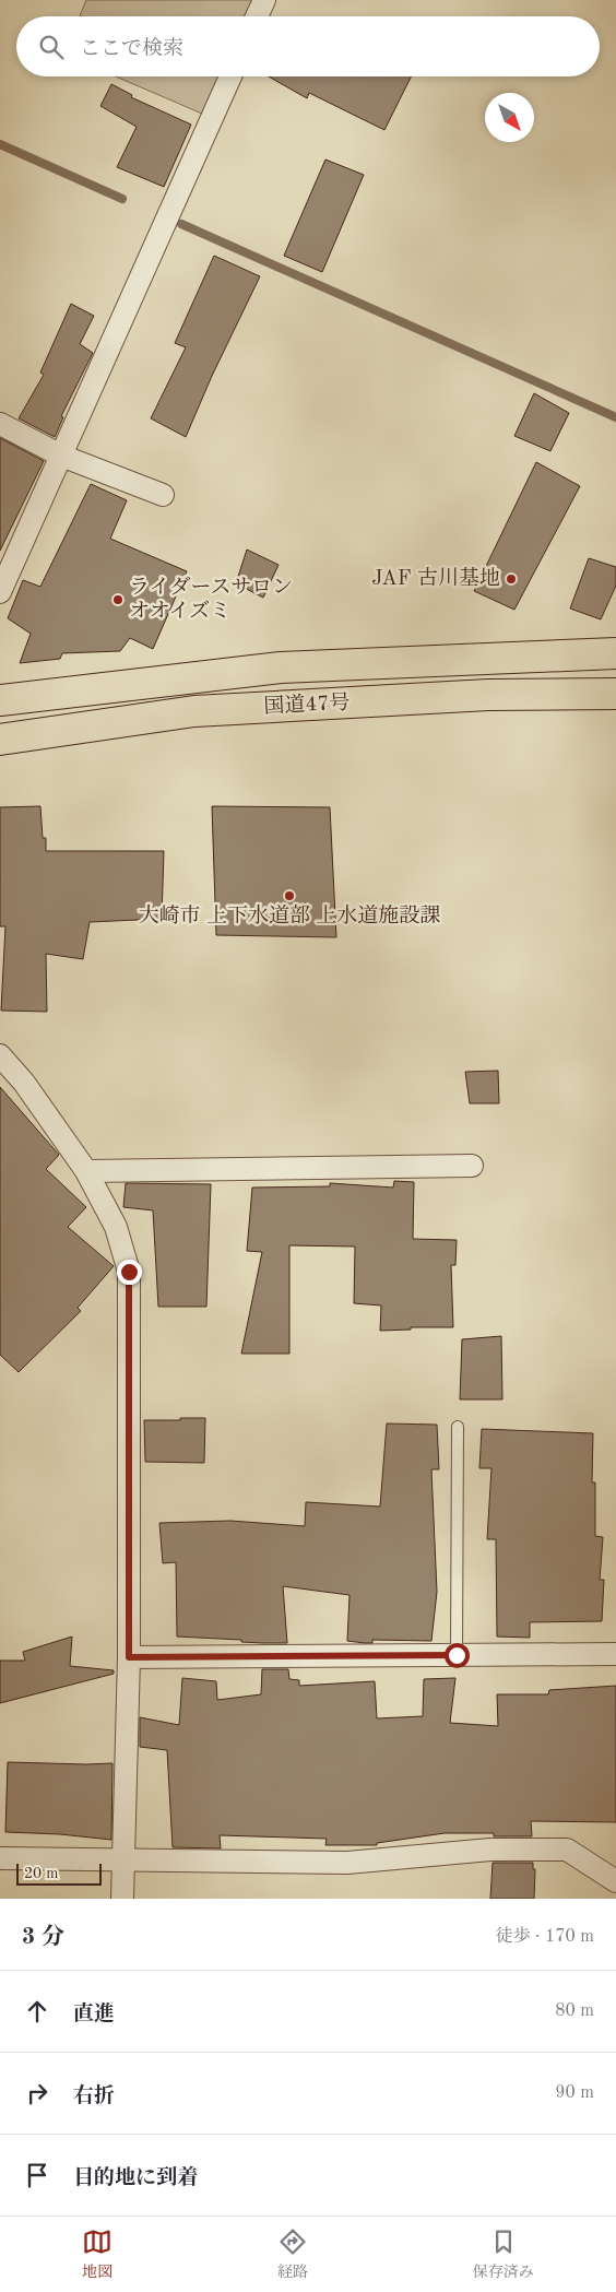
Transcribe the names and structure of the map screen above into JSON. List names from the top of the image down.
{
  "streets": {
    "highway": ["国道47号"]
  },
  "places": ["JAF 古川基地", "ライダースサロン オオイズミ", "大崎市 上下水道部 上水道施設課"],
  "scale_bar": "20 m",
  "north": "bottom right",
  "page": {
    "search": "ここで検索",
    "scale": "20 m",
    "heading": ["3 分", "徒歩 · 170 m"],
    "list": [
      ["直進", "80 m"],
      ["右折", "90 m"],
      "目的地に到着"
    ],
    "nav": ["地図", "経路", "保存済み"]
  }
}
